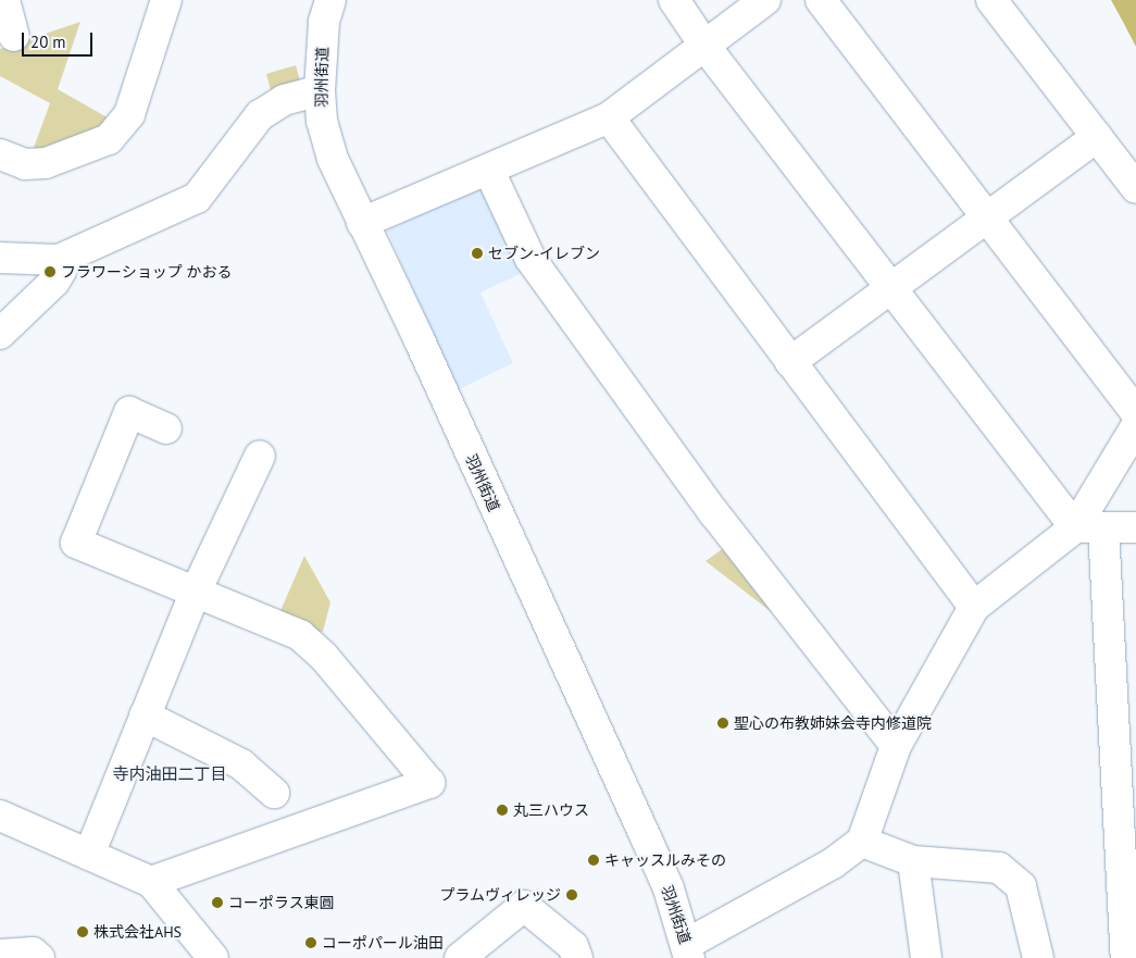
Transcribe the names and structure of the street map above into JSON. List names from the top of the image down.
{
  "streets": {
    "street": ["羽州街道"]
  },
  "districts": ["寺内油田二丁目"],
  "places": [
    "セブン-イレブン",
    "フラワーショップ かおる",
    "聖心の布教姉妹会寺内修道院",
    "丸三ハウス",
    "キャッスルみその",
    "プラムヴィレッジ",
    "コーポラス東圓",
    "株式会社AHS",
    "コーポパール油田"
  ],
  "scale_bar": "20 m"
}
